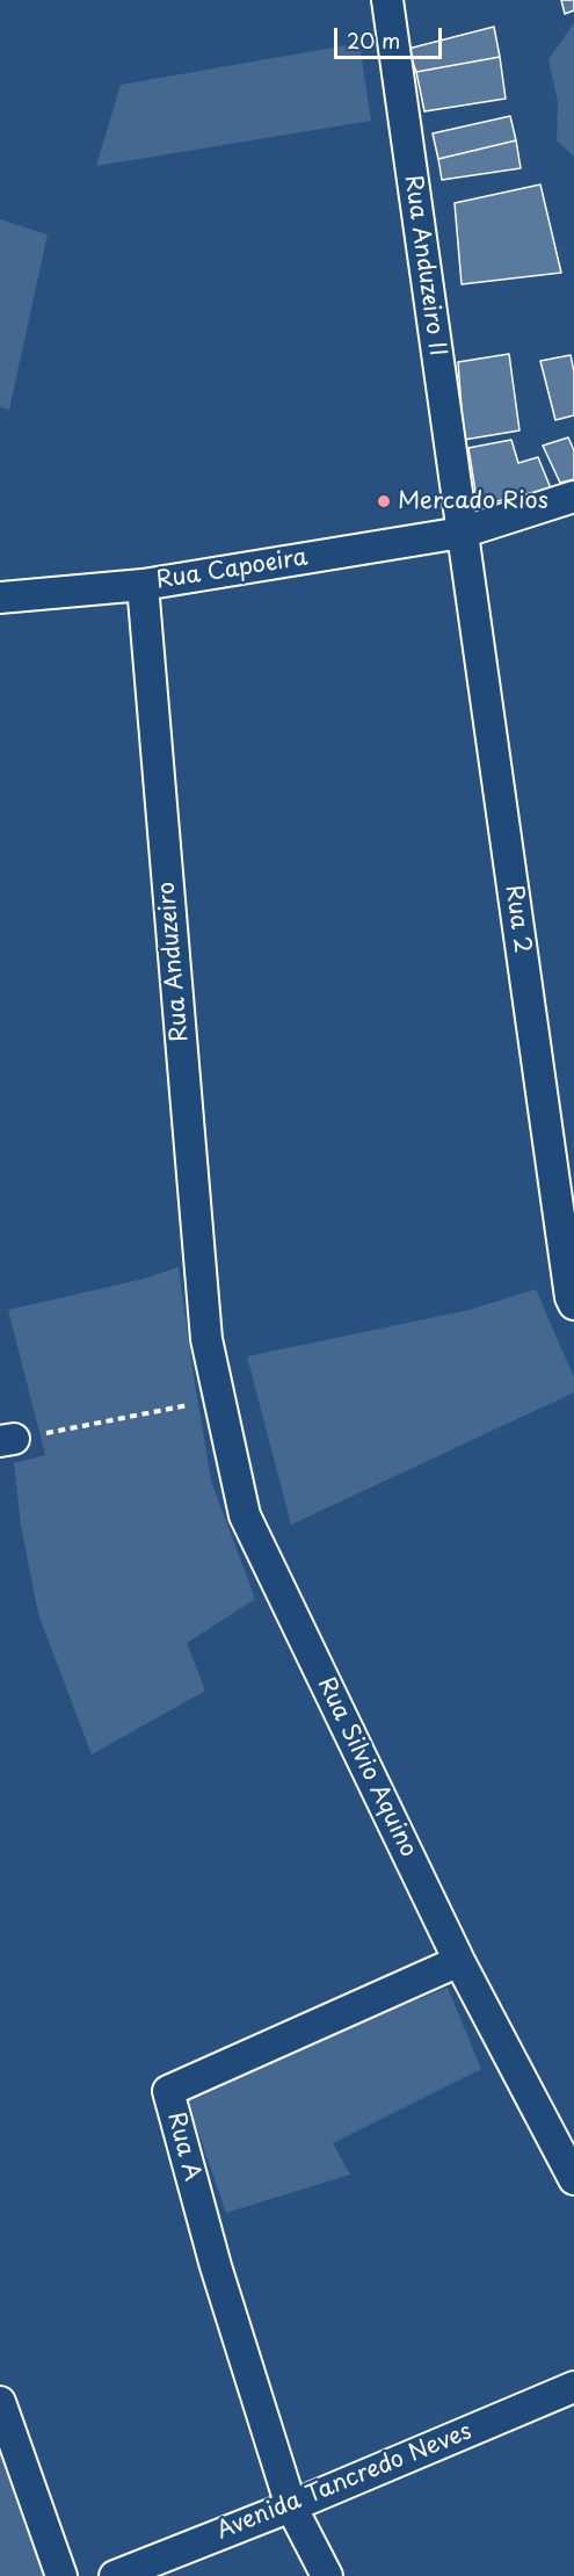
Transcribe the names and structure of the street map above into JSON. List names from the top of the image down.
{
  "streets": {
    "street": [
      "Rua Anduzeiro II",
      "Rua Capoeira",
      "Rua 2",
      "Rua Anduzeiro",
      "Rua Silvio Aquino",
      "Rua A",
      "Avenida Tancredo Neves"
    ]
  },
  "crossings": [
    ["Rua Anduzeiro II", "Rua Capoeira"],
    ["Rua Anduzeiro II", "Rua 2"],
    ["Rua Capoeira", "Rua 2"],
    ["Rua Capoeira", "Rua Anduzeiro"],
    ["Rua Anduzeiro", "Rua Silvio Aquino"],
    ["Rua Silvio Aquino", "Rua A"],
    ["Rua A", "Avenida Tancredo Neves"]
  ],
  "places": ["Mercado Rios"],
  "scale_bar": "20 m"
}
